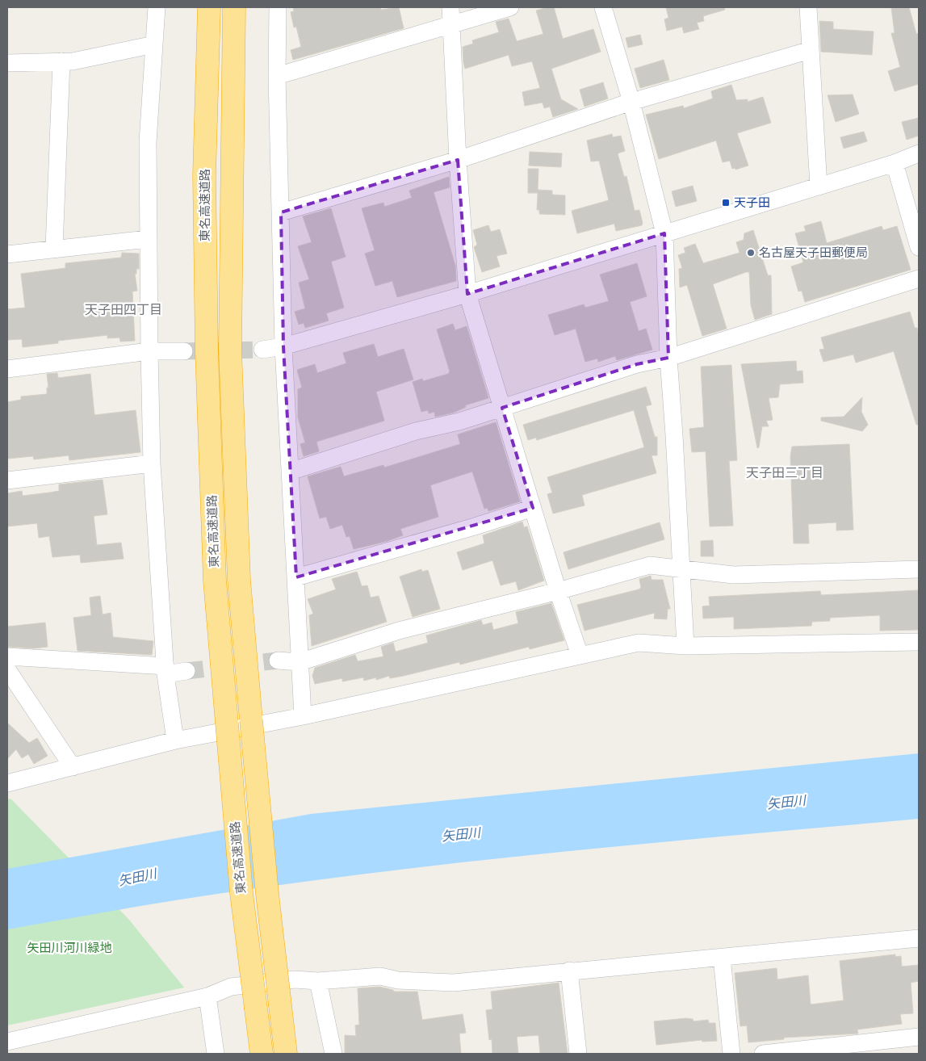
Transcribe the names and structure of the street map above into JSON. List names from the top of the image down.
{
  "streets": {
    "highway": ["東名高速道路"]
  },
  "districts": ["天子田四丁目", "天子田三丁目"],
  "water": ["矢田川"],
  "parks": ["矢田川河川緑地"],
  "places": {
    "transit": ["天子田"],
    "other": ["名古屋天子田郵便局"]
  }
}
